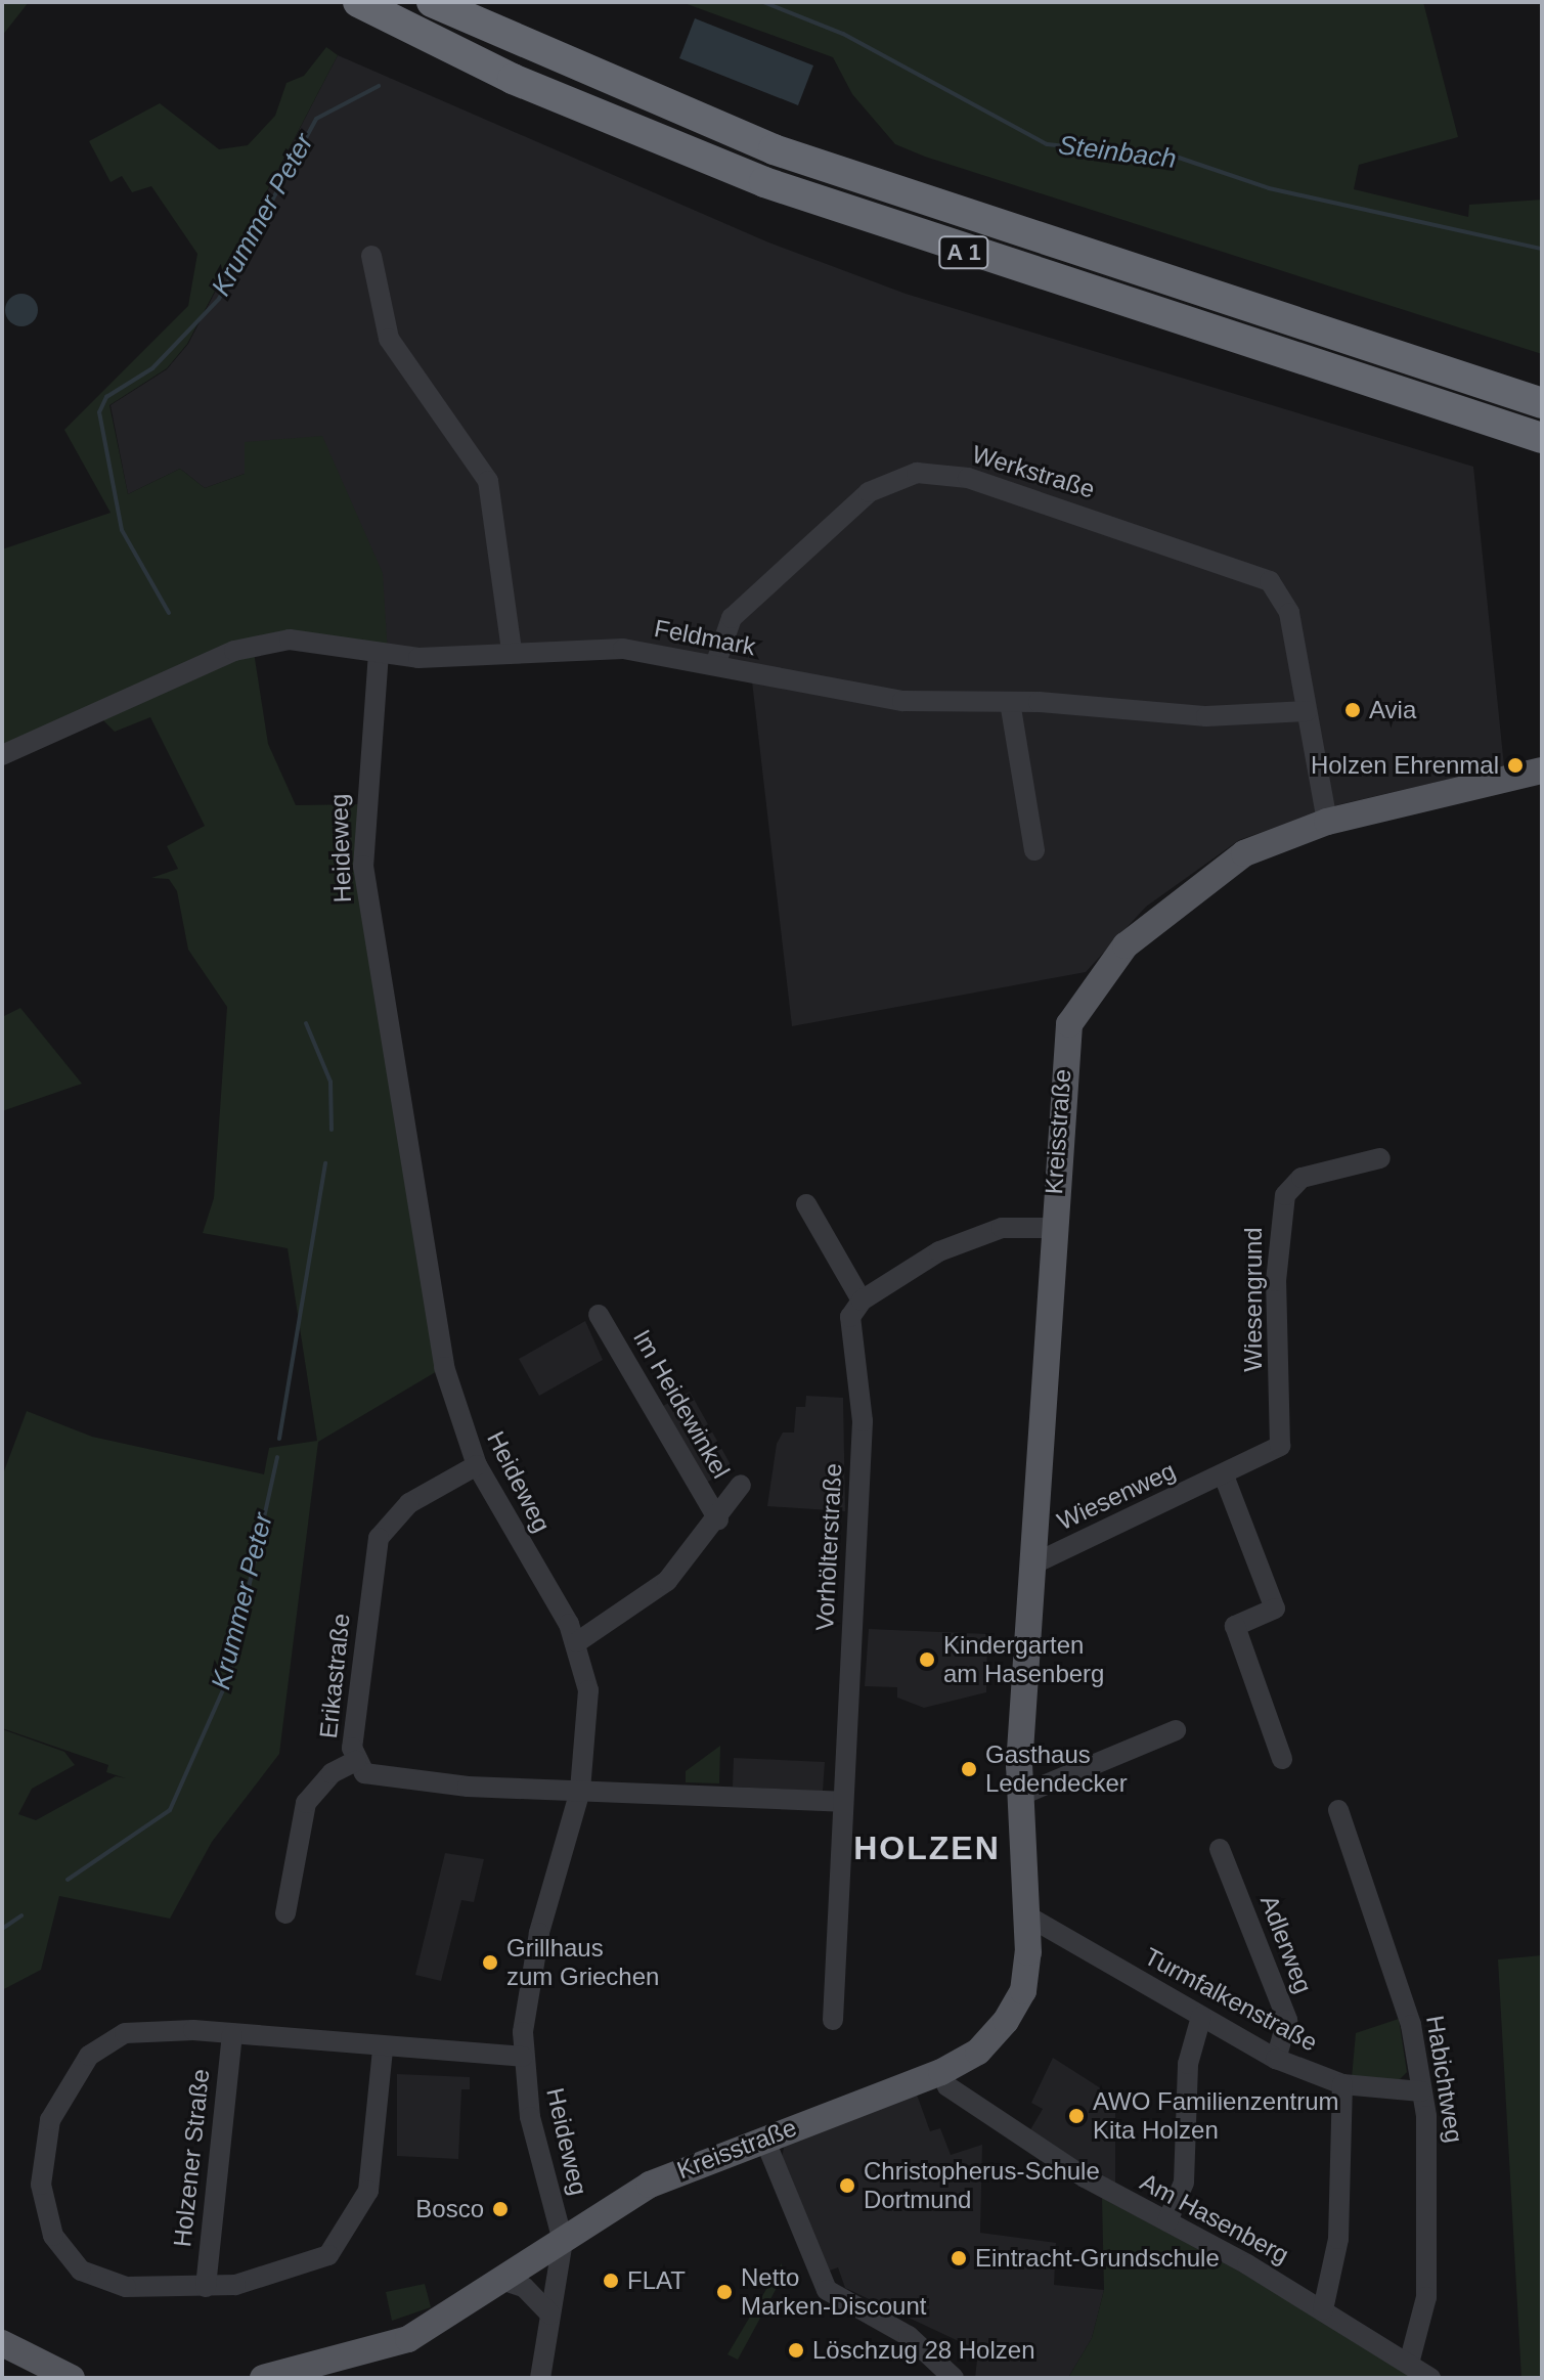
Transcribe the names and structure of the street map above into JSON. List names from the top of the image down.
{
  "streets": {
    "highway": ["A 1"],
    "main road": ["Kreisstraße"],
    "street": [
      "Werkstraße",
      "Feldmark",
      "Heideweg",
      "Wiesengrund",
      "Im Heidewinkel",
      "Wiesenweg",
      "Vorhölterstraße",
      "Erikastraße",
      "Adlerweg",
      "Turmfalkenstraße",
      "Habichtweg",
      "Holzener Straße",
      "Am Hasenberg"
    ]
  },
  "crossings": [
    ["Werkstraße", "Feldmark"],
    ["Feldmark", "Heideweg"],
    ["Heideweg", "Kreisstraße"],
    ["Heideweg", "Erikastraße"],
    ["Kreisstraße", "Wiesenweg"],
    ["Kreisstraße", "Turmfalkenstraße"],
    ["Kreisstraße", "Am Hasenberg"],
    ["Wiesengrund", "Wiesenweg"],
    ["Adlerweg", "Turmfalkenstraße"],
    ["Turmfalkenstraße", "Habichtweg"],
    ["Habichtweg", "Am Hasenberg"]
  ],
  "districts": ["HOLZEN"],
  "water": ["Steinbach", "Krummer Peter"],
  "places": [
    "Avia",
    "Holzen Ehrenmal",
    "Kindergarten am Hasenberg",
    "Gasthaus Ledendecker",
    "Grillhaus zum Griechen",
    "AWO Familienzentrum Kita Holzen",
    "Christopherus-Schule Dortmund",
    "Bosco",
    "Eintracht-Grundschule",
    "FLAT",
    "Netto Marken-Discount",
    "Löschzug 28 Holzen"
  ]
}
